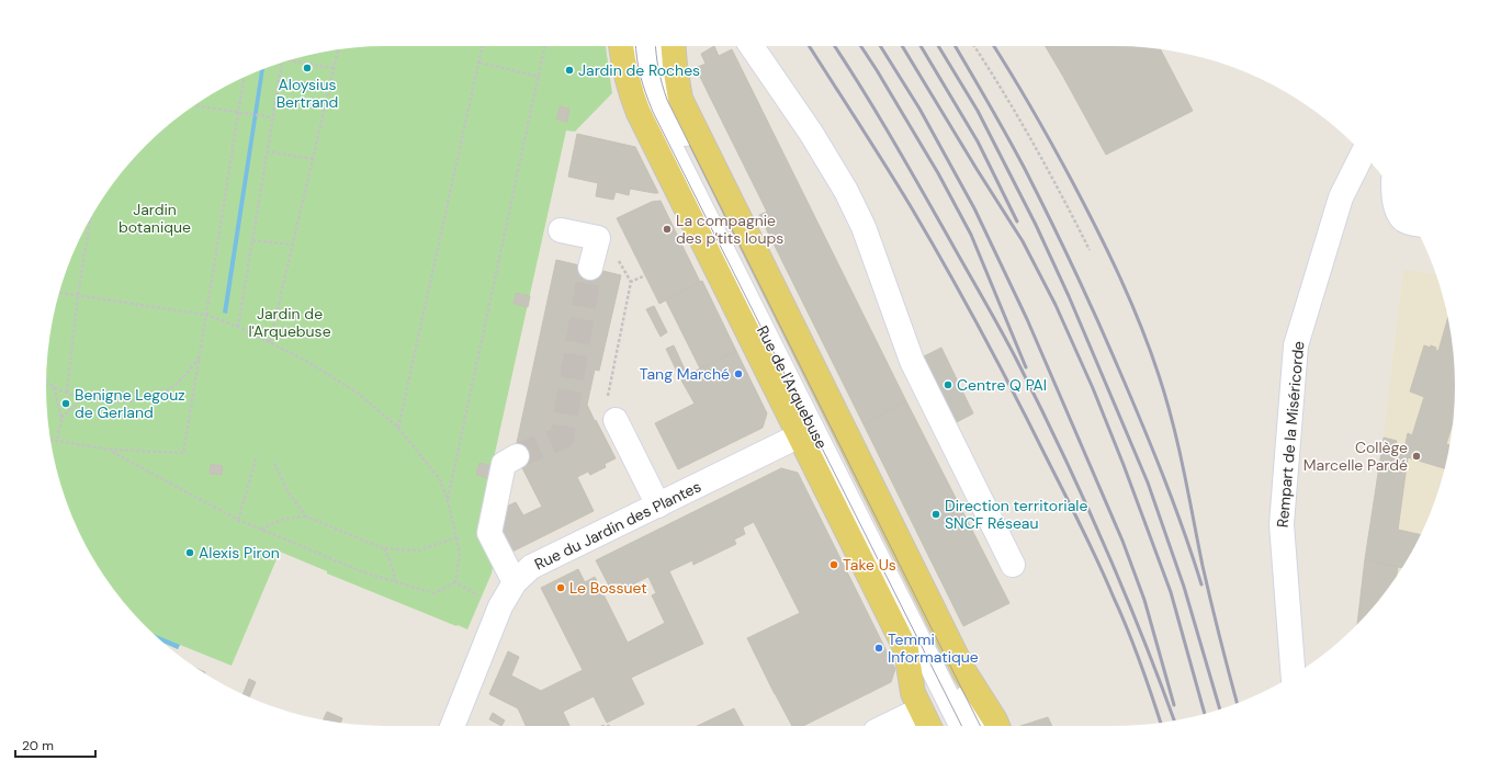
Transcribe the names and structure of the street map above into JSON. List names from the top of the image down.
{
  "streets": {
    "main road": ["Rue de l'Arquebuse"],
    "street": ["Rempart de la Miséricorde", "Rue du Jardin des Plantes"]
  },
  "crossings": [
    ["Rue de l'Arquebuse", "Rue du Jardin des Plantes"]
  ],
  "parks": ["Jardin botanique", "Jardin de l'Arquebuse"],
  "places": [
    "Aloysius Bertrand",
    "Jardin de Roches",
    "La compagnie des p'tits loups",
    "Tang Marché",
    "Centre Q PAI",
    "Benigne Legouz de Gerland",
    "Collège Marcelle Pardé",
    "Direction territoriale SNCF Réseau",
    "Alexis Piron",
    "Take Us",
    "Le Bossuet",
    "Temmi Informatique"
  ],
  "scale_bar": "20 m"
}
